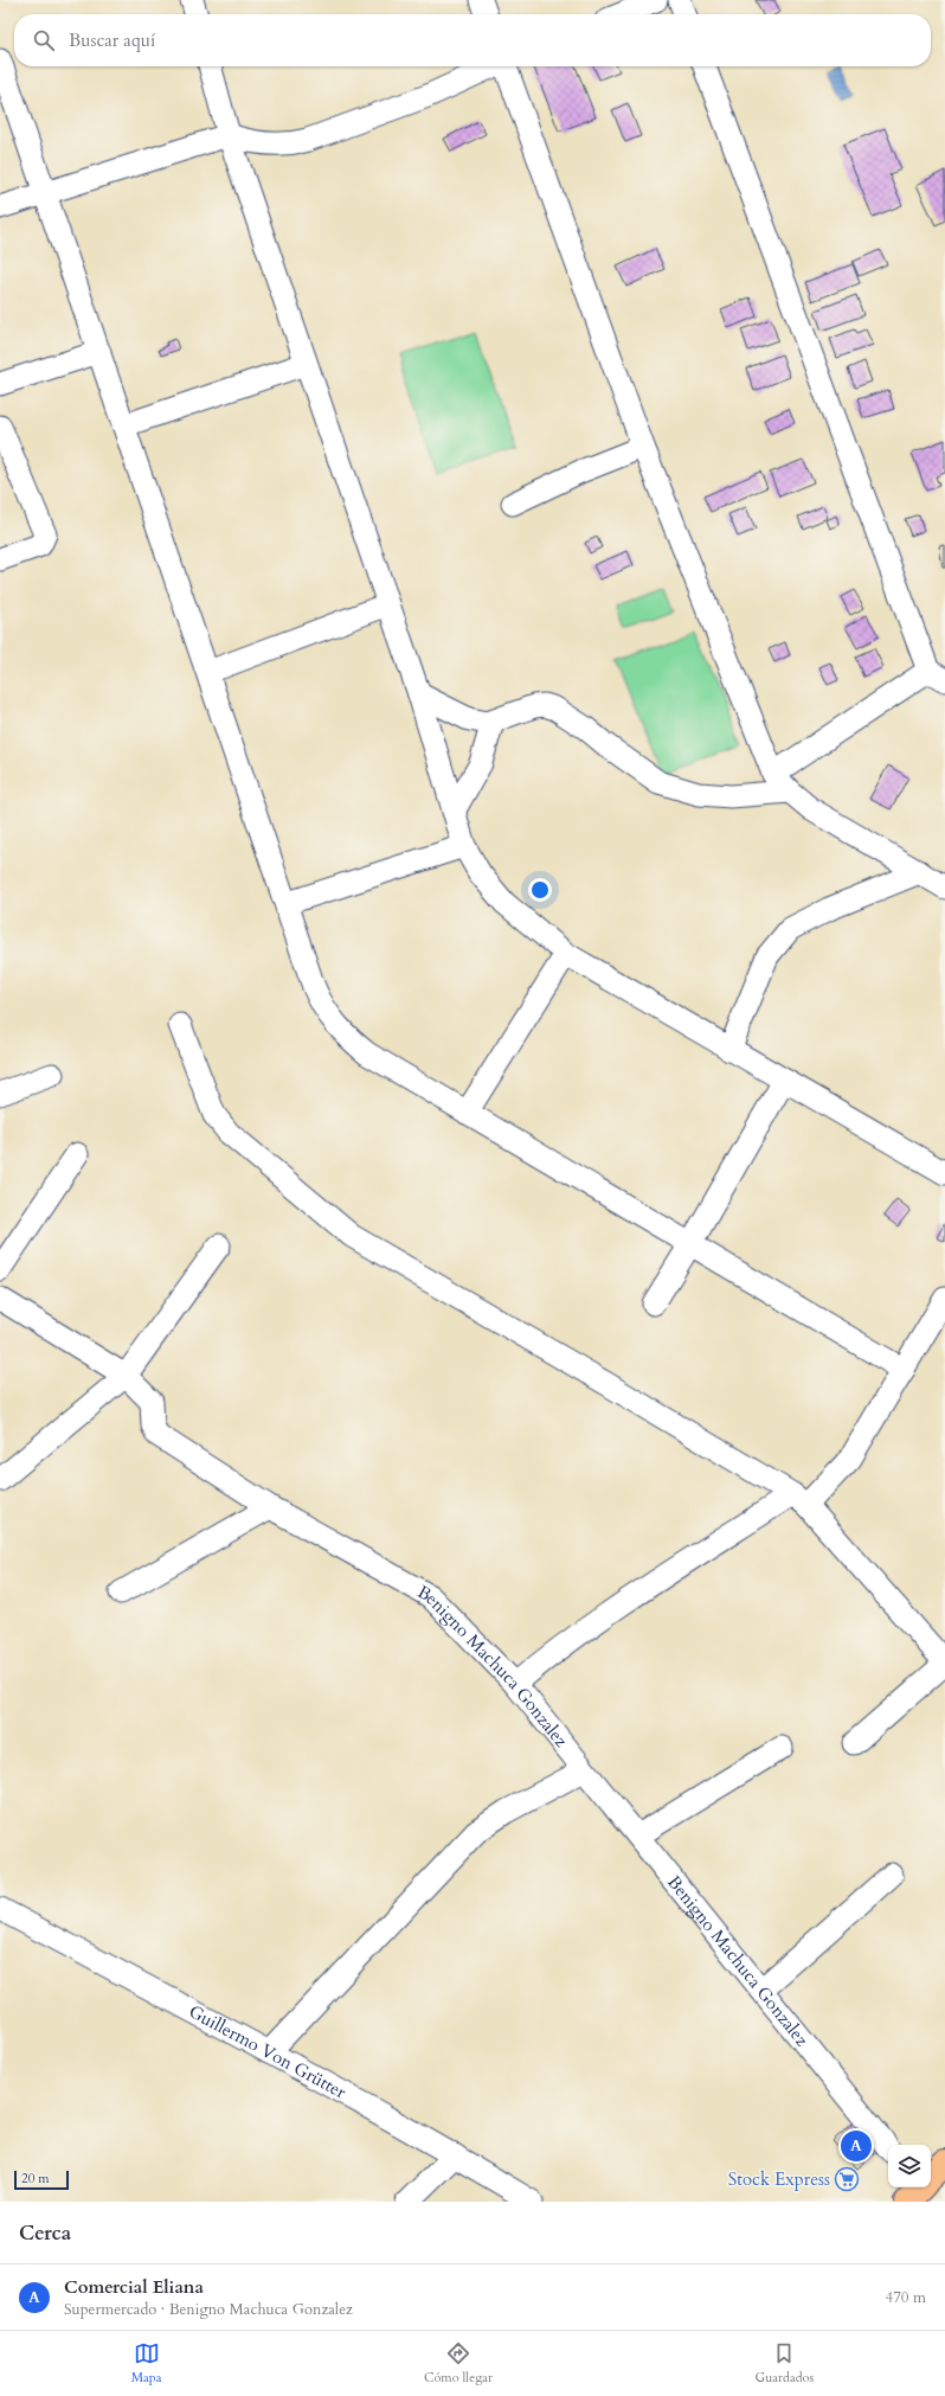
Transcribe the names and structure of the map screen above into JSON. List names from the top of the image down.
{
  "streets": {
    "street": ["Benigno Machuca Gonzalez", "Guillermo Von Grütter"]
  },
  "places": {
    "supermarket": ["Stock Express"]
  },
  "scale_bar": "20 m",
  "page": {
    "search": "Buscar aquí",
    "pins": "A",
    "scale": "20 m",
    "heading": "Cerca",
    "list": [
      {
        "mark": "A",
        "name": "Comercial Eliana",
        "note": "Supermercado · Benigno Machuca Gonzalez",
        "value": "470 m"
      }
    ],
    "nav": ["Mapa", "Cómo llegar", "Guardados"]
  }
}
